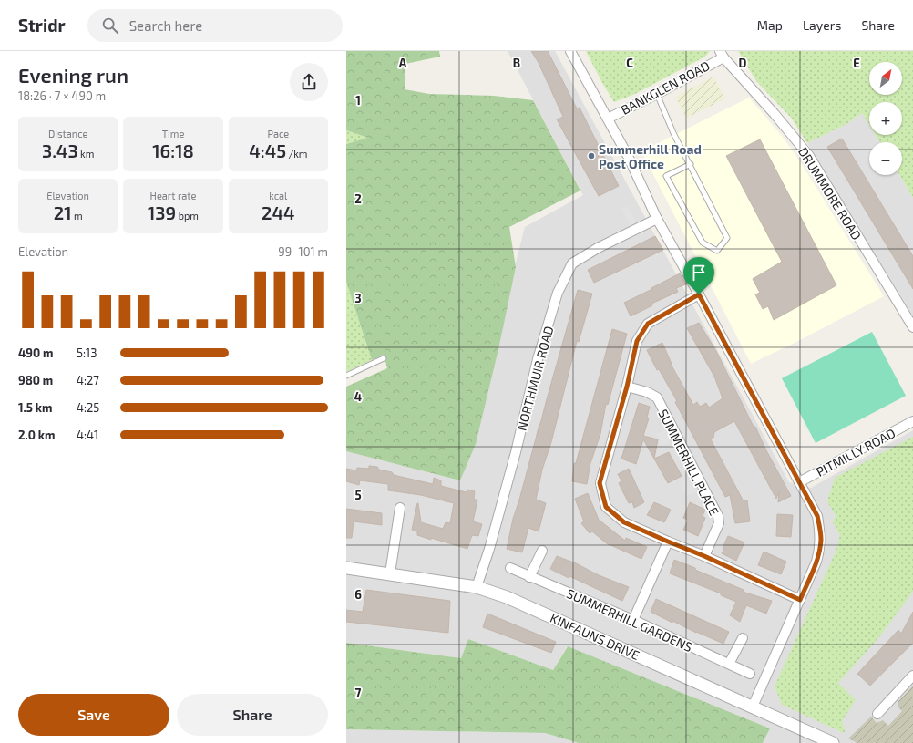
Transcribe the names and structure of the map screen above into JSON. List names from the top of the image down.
{
  "streets": {
    "street": [
      "BANKGLEN ROAD",
      "DRUMMORE ROAD",
      "NORTHMUIR ROAD",
      "PITMILLY ROAD",
      "SUMMERHILL PLACE",
      "SUMMERHILL GARDENS",
      "KINFAUNS DRIVE"
    ]
  },
  "crossings": [
    ["BANKGLEN ROAD", "DRUMMORE ROAD"],
    ["NORTHMUIR ROAD", "KINFAUNS DRIVE"]
  ],
  "places": ["Summerhill Road Post Office"],
  "north": "top right",
  "page": {
    "header": "Stridr",
    "search": "Search here",
    "nav": ["Map", "Layers", "Share"],
    "heading": ["Evening run", "18:26 · 7 × 490 m"],
    "map_buttons": ["+", "−"],
    "stats": [
      ["Distance", "3.43 km"],
      ["Time", "16:18"],
      ["Pace", "4:45 /km"],
      ["Elevation", "21 m"],
      ["Heart rate", "139 bpm"],
      ["kcal", "244"]
    ],
    "chart": ["Elevation", "99–101 m"],
    "list": [
      {
        "name": "490 m",
        "note": "5:13"
      },
      {
        "name": "980 m",
        "note": "4:27"
      },
      {
        "name": "1.5 km",
        "note": "4:25"
      },
      {
        "name": "2.0 km",
        "note": "4:41"
      }
    ],
    "buttons": ["Save", "Share"]
  },
  "grid": {
    "columns": [
      "A",
      "B",
      "C",
      "D",
      "E"
    ],
    "rows": [
      "1",
      "2",
      "3",
      "4",
      "5",
      "6",
      "7"
    ]
  }
}
